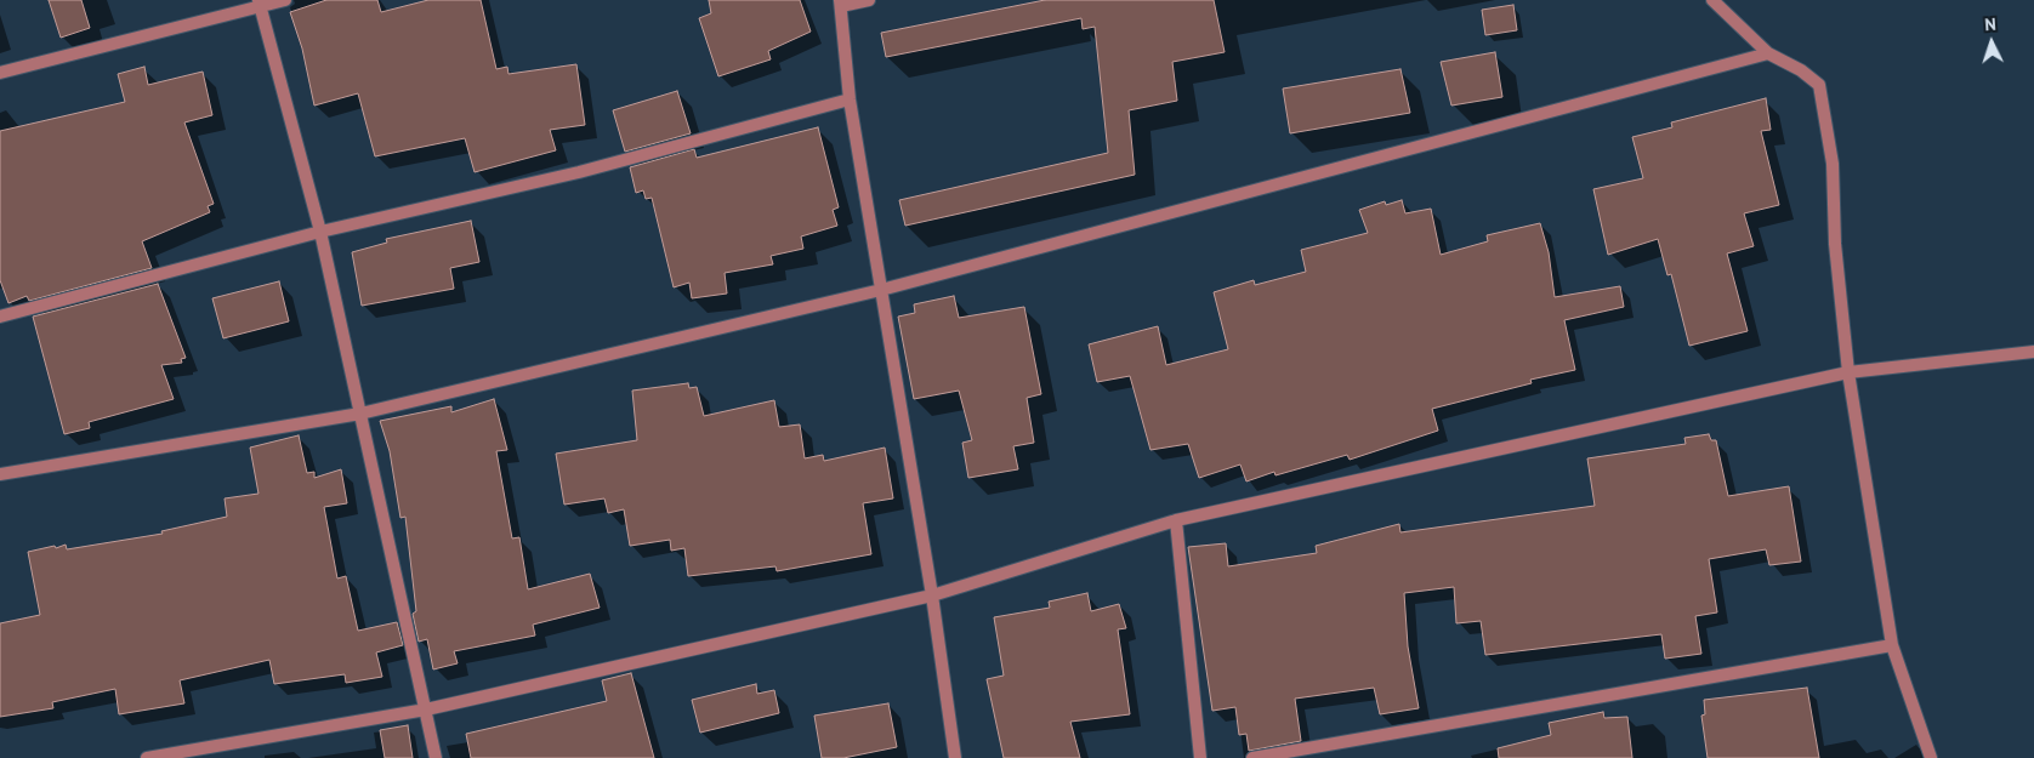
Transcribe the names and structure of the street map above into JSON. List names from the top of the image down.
{
  "north": "top"
}
